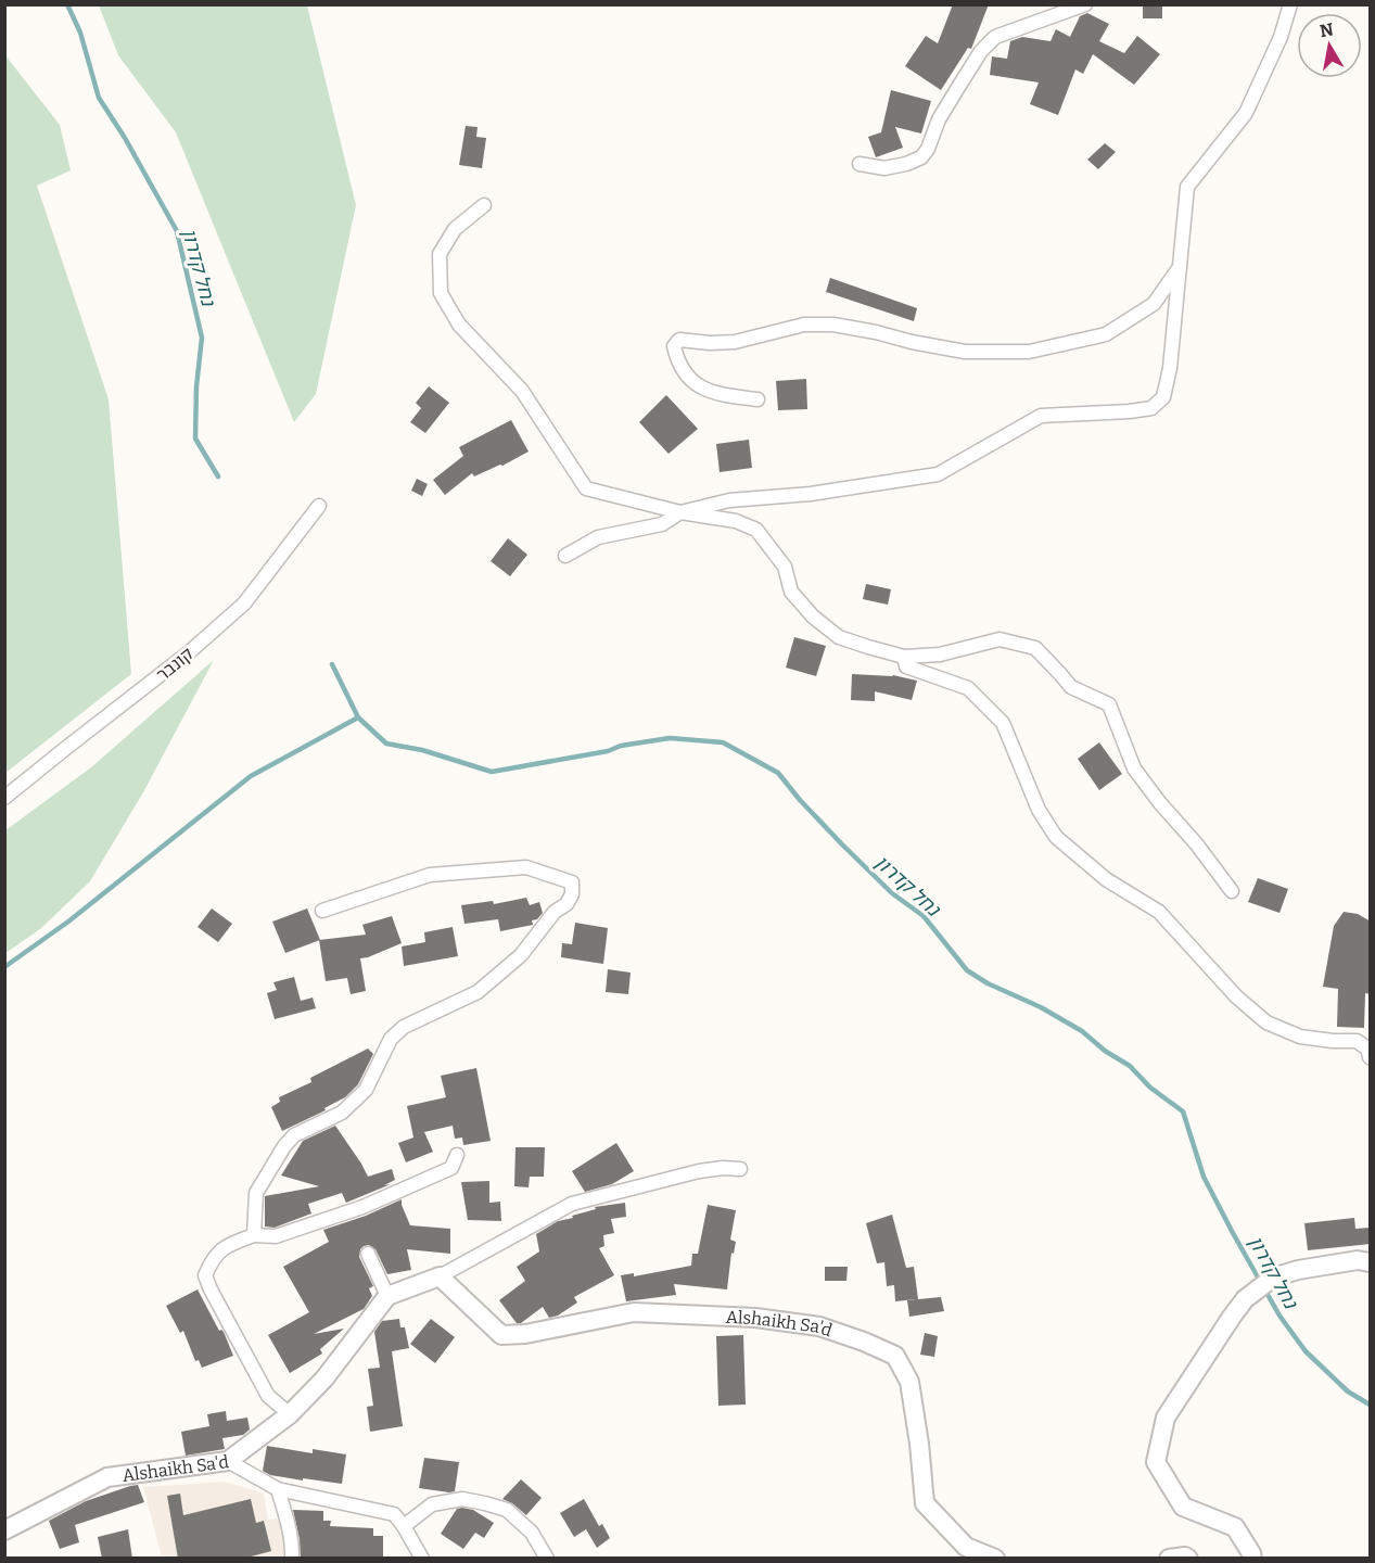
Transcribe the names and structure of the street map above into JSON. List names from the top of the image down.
{
  "streets": {
    "street": ["קונבר", "Alshaikh Sa'd"]
  },
  "water": ["נחל קדרון"],
  "north": "top"
}
